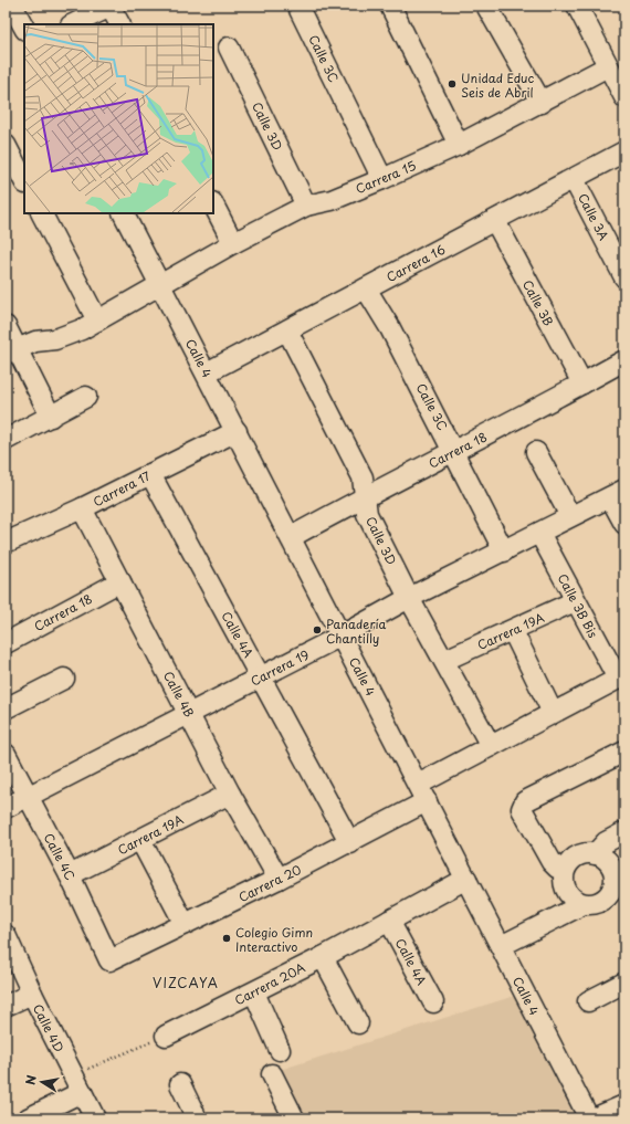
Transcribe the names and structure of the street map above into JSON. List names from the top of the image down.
{
  "streets": {
    "street": [
      "Calle 3C",
      "Calle 3D",
      "Carrera 15",
      "Calle 3A",
      "Carrera 16",
      "Calle 3B",
      "Calle 4",
      "Carrera 18",
      "Carrera 17",
      "Calle 3B Bis",
      "Carrera 19A",
      "Calle 4A",
      "Carrera 19",
      "Calle 4B",
      "Calle 4C",
      "Carrera 20",
      "Carrera 20A",
      "Calle 4D"
    ]
  },
  "crossings": [
    ["Calle 3C", "Carrera 15"],
    ["Calle 3C", "Carrera 16"],
    ["Calle 3C", "Carrera 18"],
    ["Calle 3C", "Carrera 19"],
    ["Calle 3D", "Carrera 15"],
    ["Calle 3D", "Carrera 16"],
    ["Calle 3D", "Carrera 18"],
    ["Calle 3D", "Carrera 19A"],
    ["Calle 3D", "Carrera 19"],
    ["Calle 3D", "Carrera 20"],
    ["Carrera 15", "Calle 4"],
    ["Calle 3A", "Carrera 16"],
    ["Carrera 16", "Calle 3B"],
    ["Carrera 16", "Calle 4"],
    ["Calle 3B", "Carrera 18"],
    ["Calle 4", "Carrera 18"],
    ["Calle 4", "Carrera 17"],
    ["Calle 4", "Carrera 19"],
    ["Calle 4", "Carrera 20"],
    ["Calle 4", "Carrera 20A"],
    ["Carrera 18", "Calle 4B"],
    ["Carrera 17", "Calle 4A"],
    ["Carrera 17", "Calle 4B"],
    ["Calle 3B Bis", "Carrera 19A"],
    ["Calle 3B Bis", "Carrera 19"],
    ["Calle 3B Bis", "Carrera 20"],
    ["Carrera 19A", "Calle 4B"],
    ["Carrera 19A", "Calle 4C"],
    ["Calle 4A", "Carrera 19"],
    ["Calle 4A", "Carrera 20"],
    ["Calle 4A", "Carrera 20A"],
    ["Carrera 19", "Calle 4B"],
    ["Carrera 19", "Calle 4C"],
    ["Calle 4B", "Carrera 20"],
    ["Calle 4C", "Carrera 20"]
  ],
  "districts": ["VIZCAYA"],
  "places": ["Unidad Educ Seis de Abril", "Panadería Chantilly", "Colegio Gimn Interactivo"],
  "north": "left"
}
